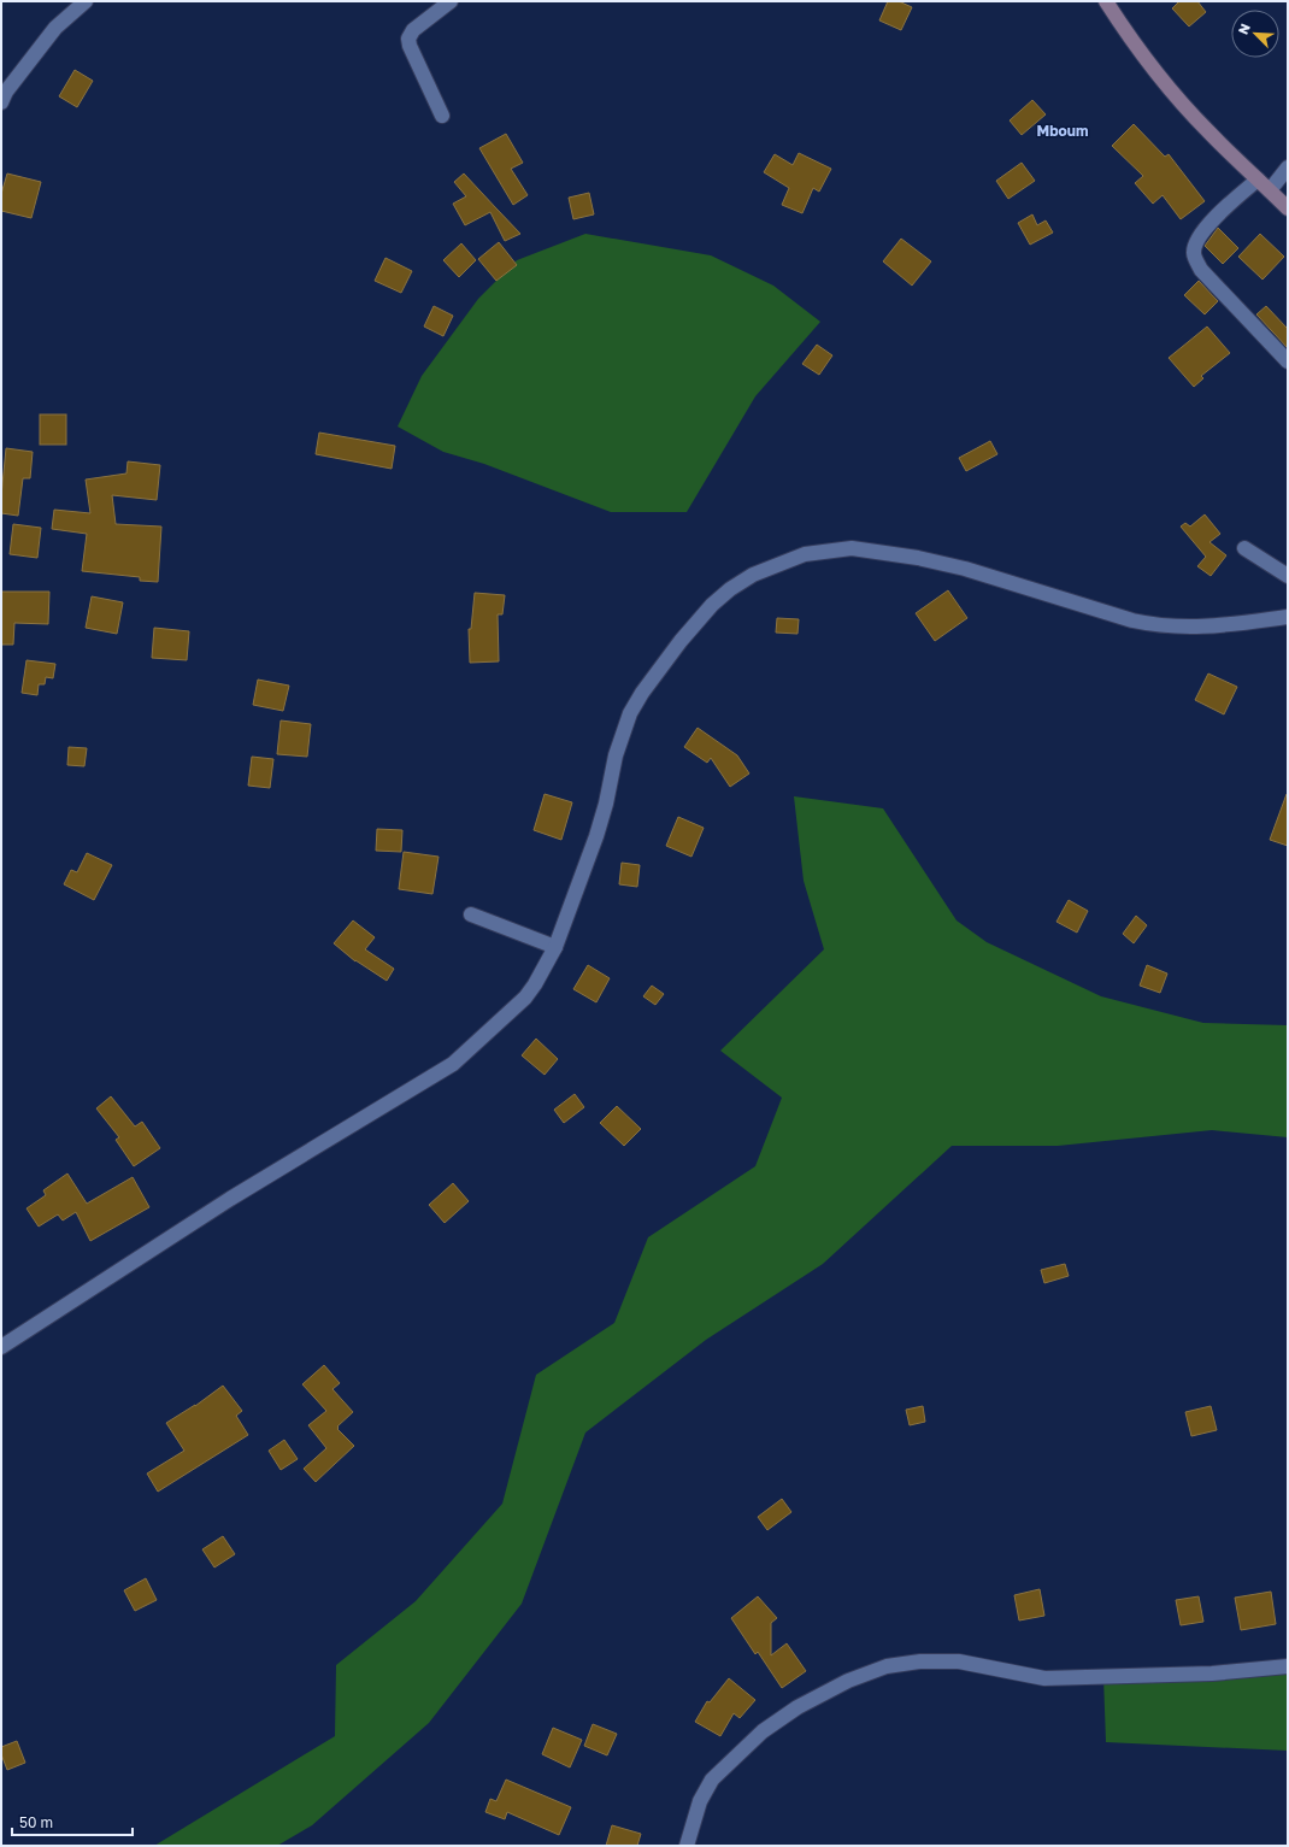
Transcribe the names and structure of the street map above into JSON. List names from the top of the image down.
{
  "districts": ["Mboum"],
  "scale_bar": "50 m",
  "north": "top left"
}
